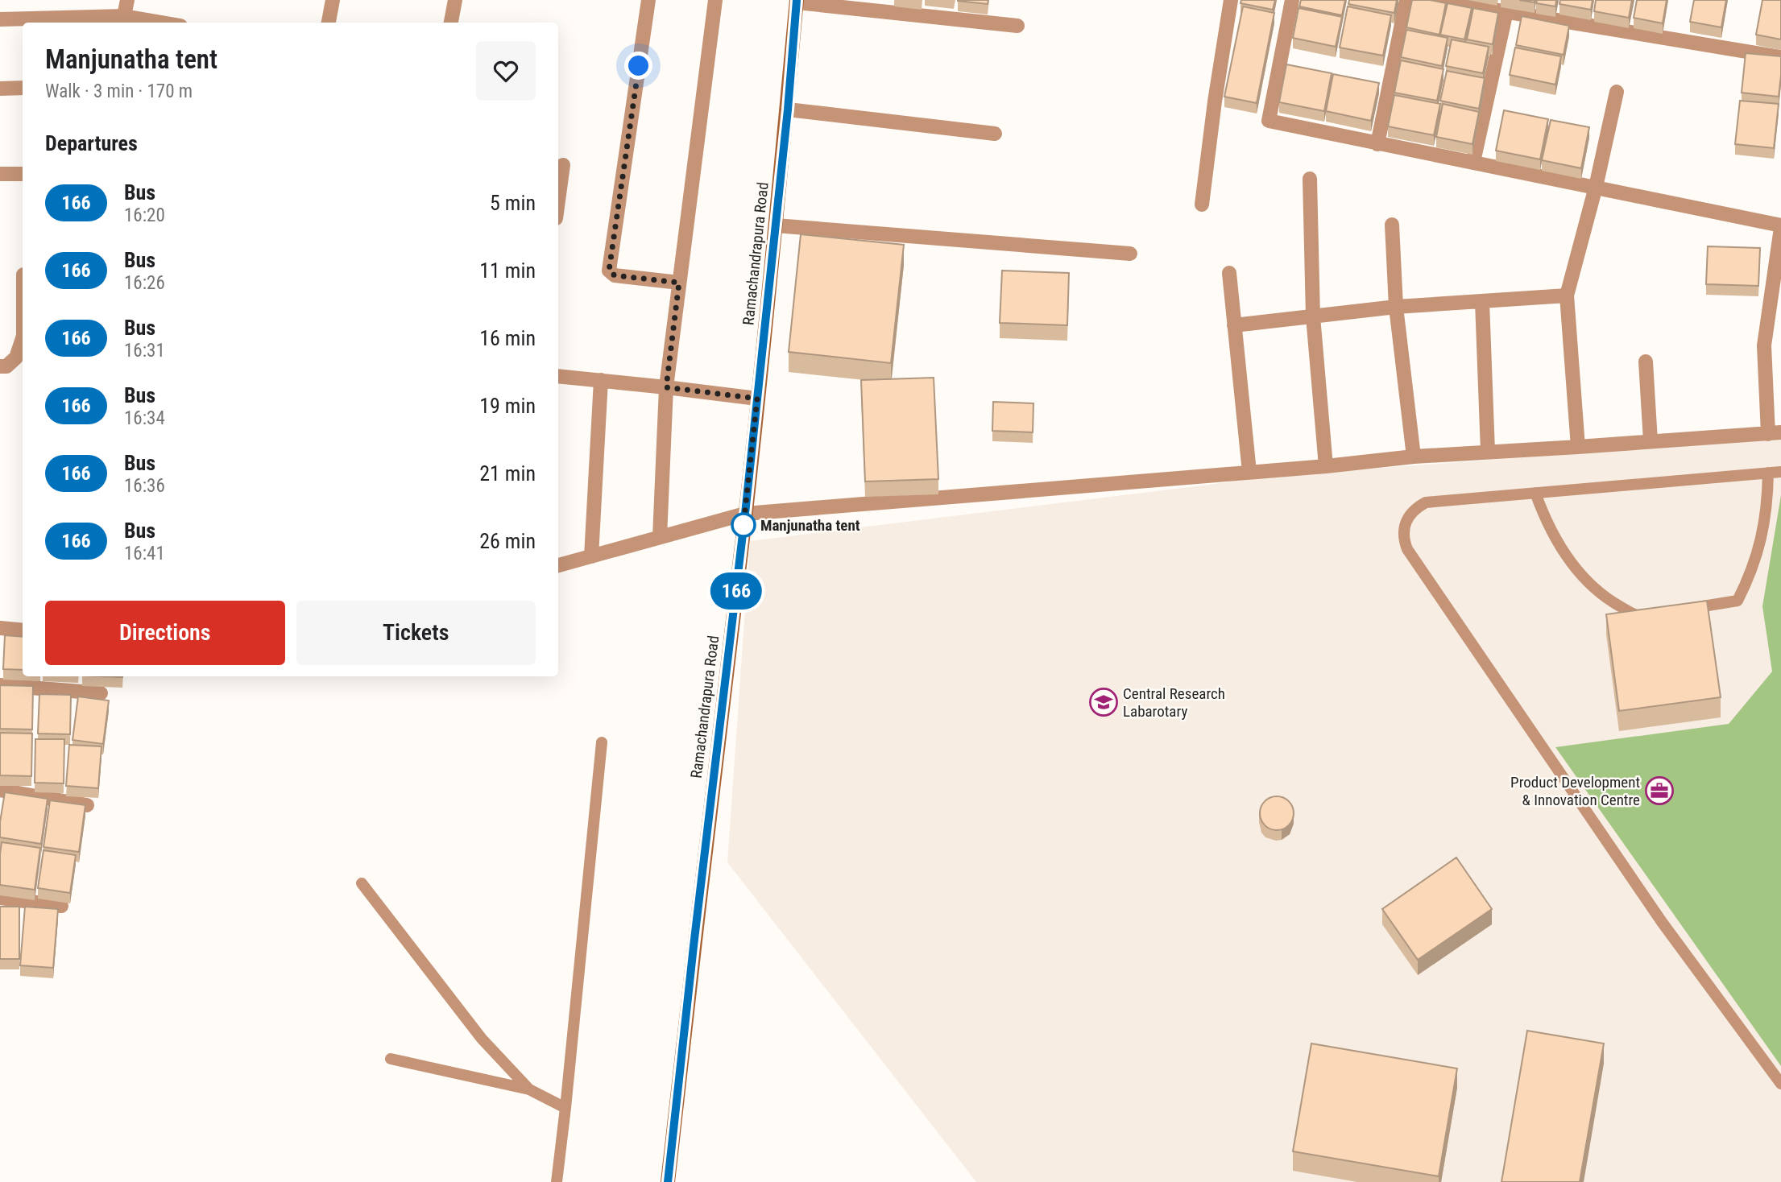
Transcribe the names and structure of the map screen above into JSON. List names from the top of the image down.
{
  "streets": {
    "street": ["Ramachandrapura Road"]
  },
  "places": {
    "other": ["Manjunatha tent"],
    "school or university": ["Central Research Labarotary"],
    "office": ["Product Development & Innovation Centre"]
  },
  "lines": ["bus line 166"],
  "page": {
    "on_map": "166",
    "heading": [
      ["Manjunatha tent", "Walk · 3 min · 170 m"],
      "Departures"
    ],
    "list": [
      {
        "mark": "166",
        "name": "Bus",
        "note": "16:20",
        "value": "5 min"
      },
      {
        "mark": "166",
        "name": "Bus",
        "note": "16:26",
        "value": "11 min"
      },
      {
        "mark": "166",
        "name": "Bus",
        "note": "16:31",
        "value": "16 min"
      },
      {
        "mark": "166",
        "name": "Bus",
        "note": "16:34",
        "value": "19 min"
      },
      {
        "mark": "166",
        "name": "Bus",
        "note": "16:36",
        "value": "21 min"
      },
      {
        "mark": "166",
        "name": "Bus",
        "note": "16:41",
        "value": "26 min"
      }
    ],
    "buttons": ["Directions", "Tickets"]
  }
}
